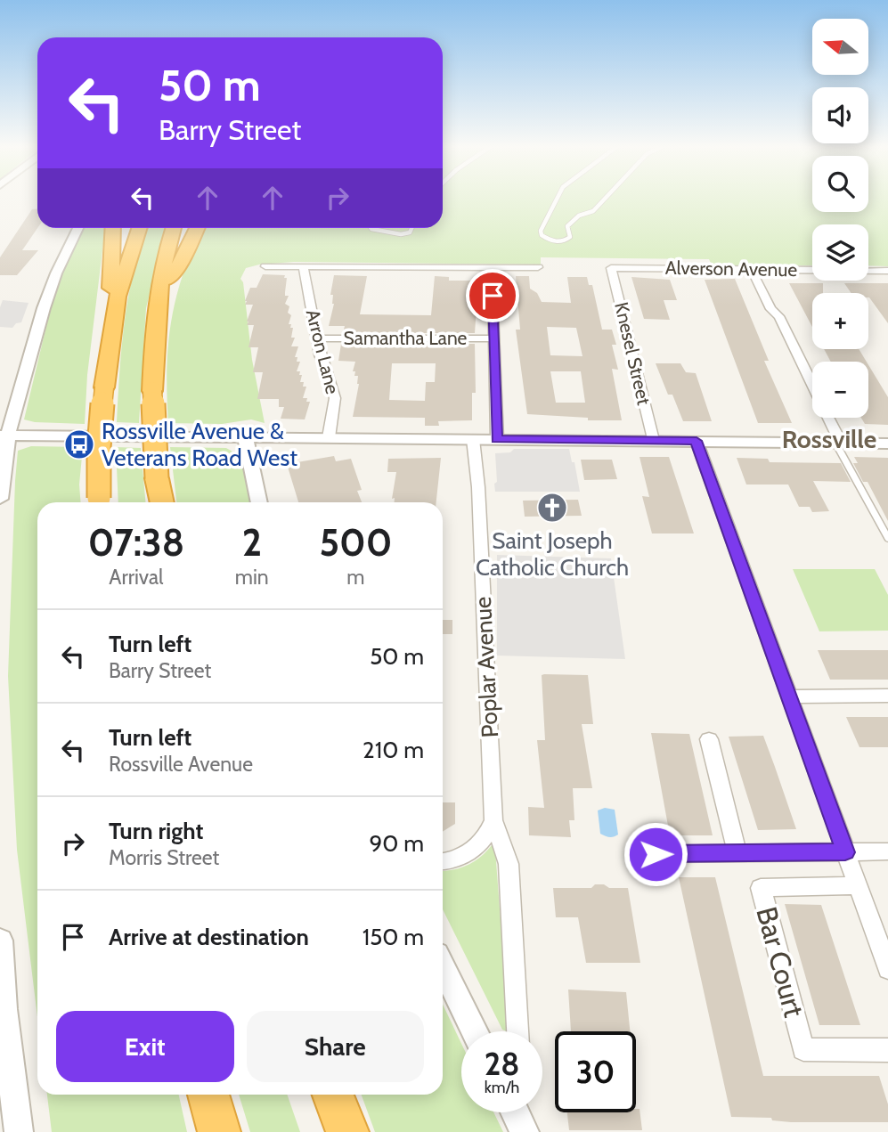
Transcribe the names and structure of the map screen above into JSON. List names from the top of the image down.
{
  "streets": {
    "street": [
      "Alverson Avenue",
      "Samantha Lane",
      "Arron Lane",
      "Knesel Street",
      "Poplar Avenue",
      "Bar Court"
    ]
  },
  "crossings": [
    ["Alverson Avenue", "Knesel Street"],
    ["Samantha Lane", "Arron Lane"]
  ],
  "districts": ["Rossville"],
  "places": {
    "bus stop": ["Rossville Avenue & Veterans Road West"],
    "church": ["Saint Joseph Catholic Church"]
  },
  "north": "left",
  "page": {
    "map_buttons": ["+", "−"],
    "turn": ["50 m", "Barry Street"],
    "eta": [
      "07:38",
      "Arrival",
      "2",
      "min",
      "500",
      "m"
    ],
    "list": [
      {
        "name": "Turn left",
        "note": "Barry Street",
        "value": "50 m"
      },
      {
        "name": "Turn left",
        "note": "Rossville Avenue",
        "value": "210 m"
      },
      {
        "name": "Turn right",
        "note": "Morris Street",
        "value": "90 m"
      },
      {
        "name": "Arrive at destination",
        "value": "150 m"
      }
    ],
    "buttons": ["Exit", "Share"],
    "speed": "28 km/h",
    "limit": "30"
  }
}
